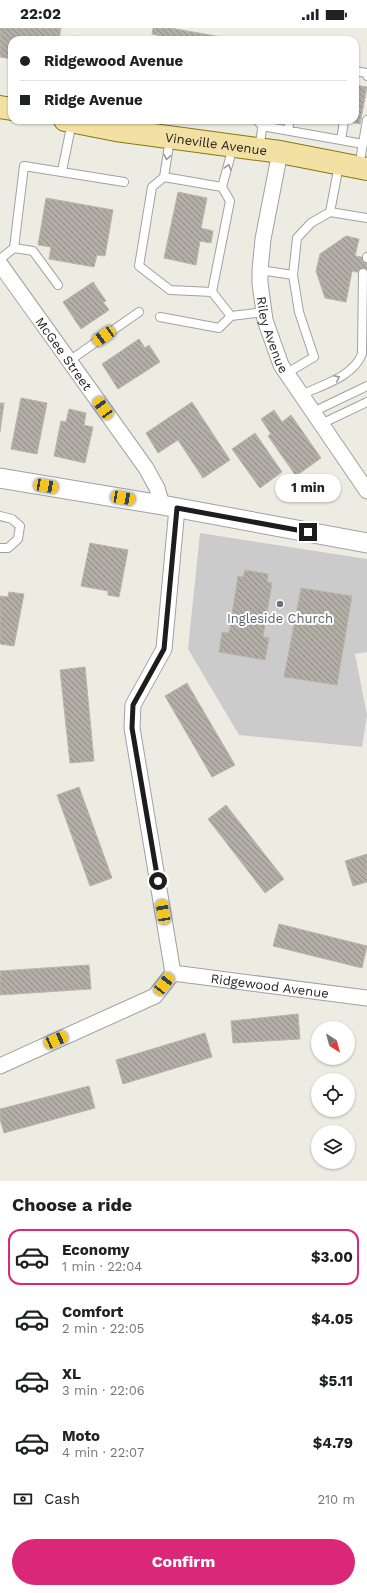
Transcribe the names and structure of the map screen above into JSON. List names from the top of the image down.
{
  "streets": {
    "main road": ["Vineville Avenue"],
    "street": ["Riley Avenue", "McGee Street", "Ridgewood Avenue"]
  },
  "crossings": [
    ["Vineville Avenue", "Riley Avenue"]
  ],
  "places": ["Ingleside Church"],
  "north": "bottom right",
  "page": {
    "status": "22:02",
    "banner": ["Ridgewood Avenue", "Ridge Avenue"],
    "bubble": "1 min",
    "heading": "Choose a ride",
    "list": [
      {
        "name": "Economy",
        "note": "1 min · 22:04",
        "value": "$3.00"
      },
      {
        "name": "Comfort",
        "note": "2 min · 22:05",
        "value": "$4.05"
      },
      {
        "name": "XL",
        "note": "3 min · 22:06",
        "value": "$5.11"
      },
      {
        "name": "Moto",
        "note": "4 min · 22:07",
        "value": "$4.79"
      }
    ],
    "pay": ["Cash", "210 m"],
    "buttons": "Confirm"
  }
}
